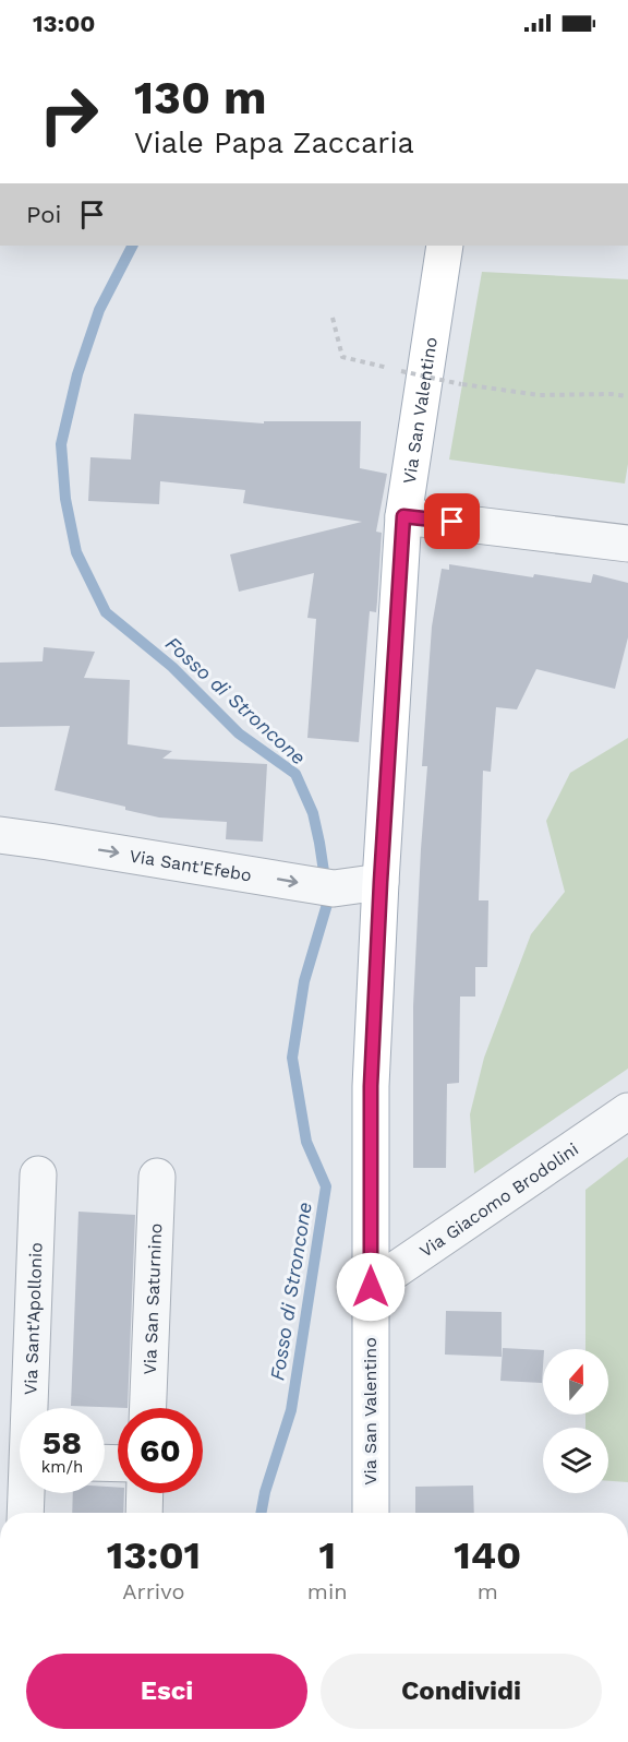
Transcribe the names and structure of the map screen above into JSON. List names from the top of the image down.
{
  "streets": {
    "main road": ["Via San Valentino"],
    "street": [
      "Via Sant'Efebo",
      "Via Giacomo Brodolini",
      "Via San Saturnino",
      "Via Sant'Apollonio"
    ]
  },
  "crossings": [
    ["Via San Valentino", "Via Sant'Efebo"],
    ["Via San Valentino", "Via Giacomo Brodolini"]
  ],
  "one_way": ["Via Sant'Efebo"],
  "water": ["Fosso di Stroncone"],
  "north": "top",
  "page": {
    "status": "13:00",
    "turn": ["130 m", "Viale Papa Zaccaria"],
    "then": "Poi",
    "speed": "58 km/h",
    "limit": "60",
    "eta": [
      "13:01",
      "Arrivo",
      "1",
      "min",
      "140",
      "m"
    ],
    "buttons": ["Esci", "Condividi"]
  }
}
